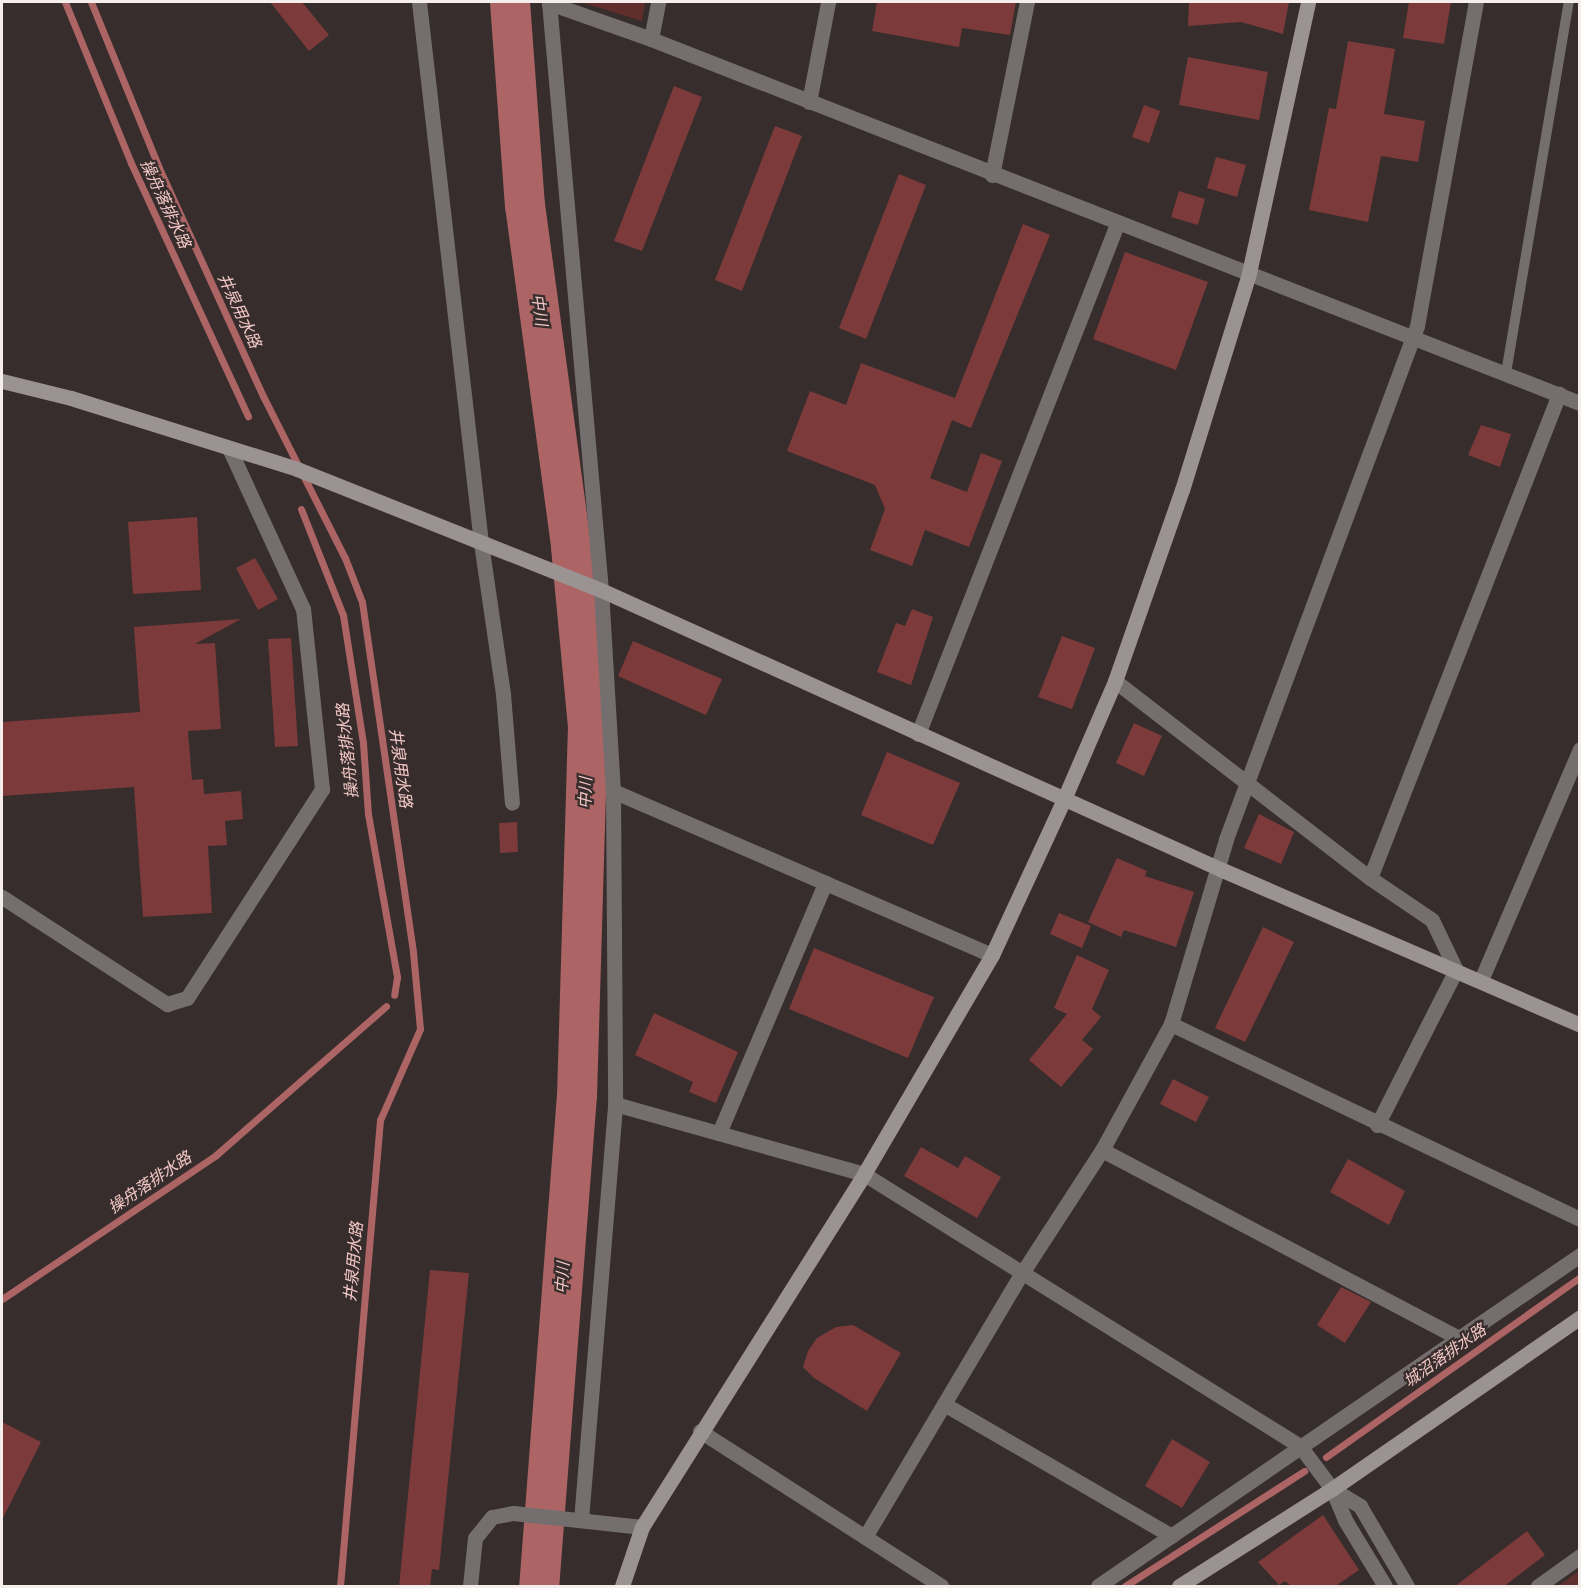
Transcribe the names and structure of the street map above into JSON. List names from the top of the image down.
{
  "water": [
    "操舟落排水路",
    "中川",
    "井泉用水路",
    "城沼落排水路"
  ]
}
